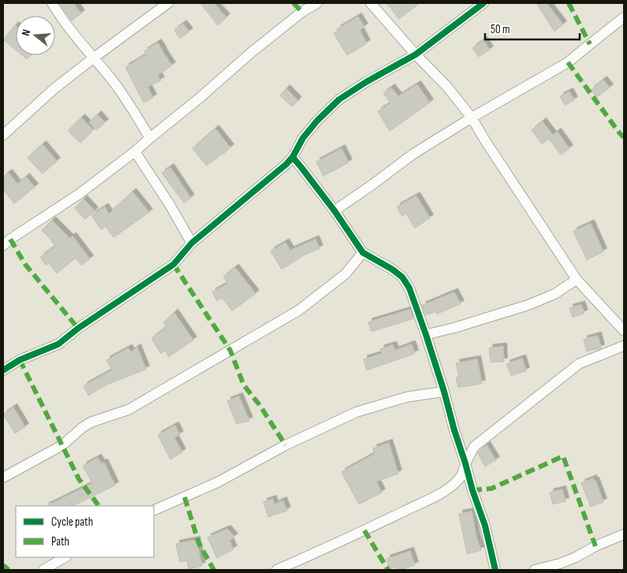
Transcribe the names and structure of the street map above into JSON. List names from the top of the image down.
{
  "legend": ["Cycle path", "Path"],
  "scale_bar": "50 m",
  "north": "left"
}
